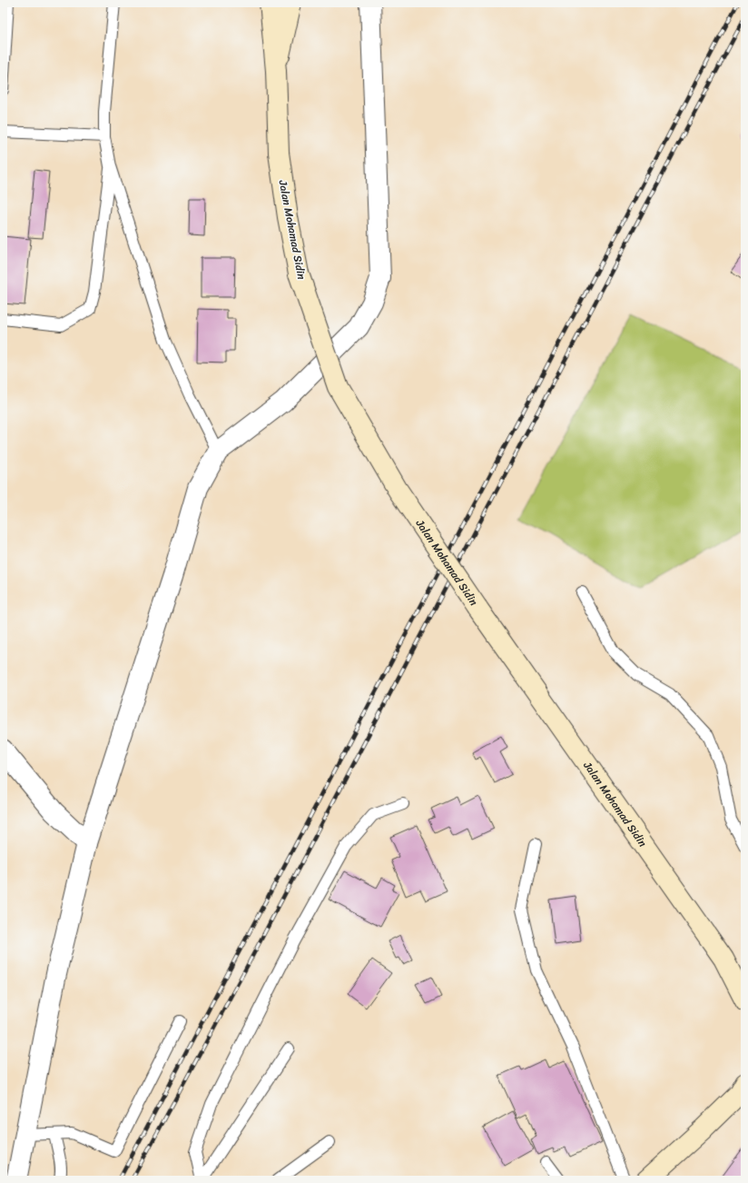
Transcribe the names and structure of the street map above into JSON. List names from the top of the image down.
{
  "streets": {
    "main road": ["Jalan Mohamad Sidin"]
  }
}
